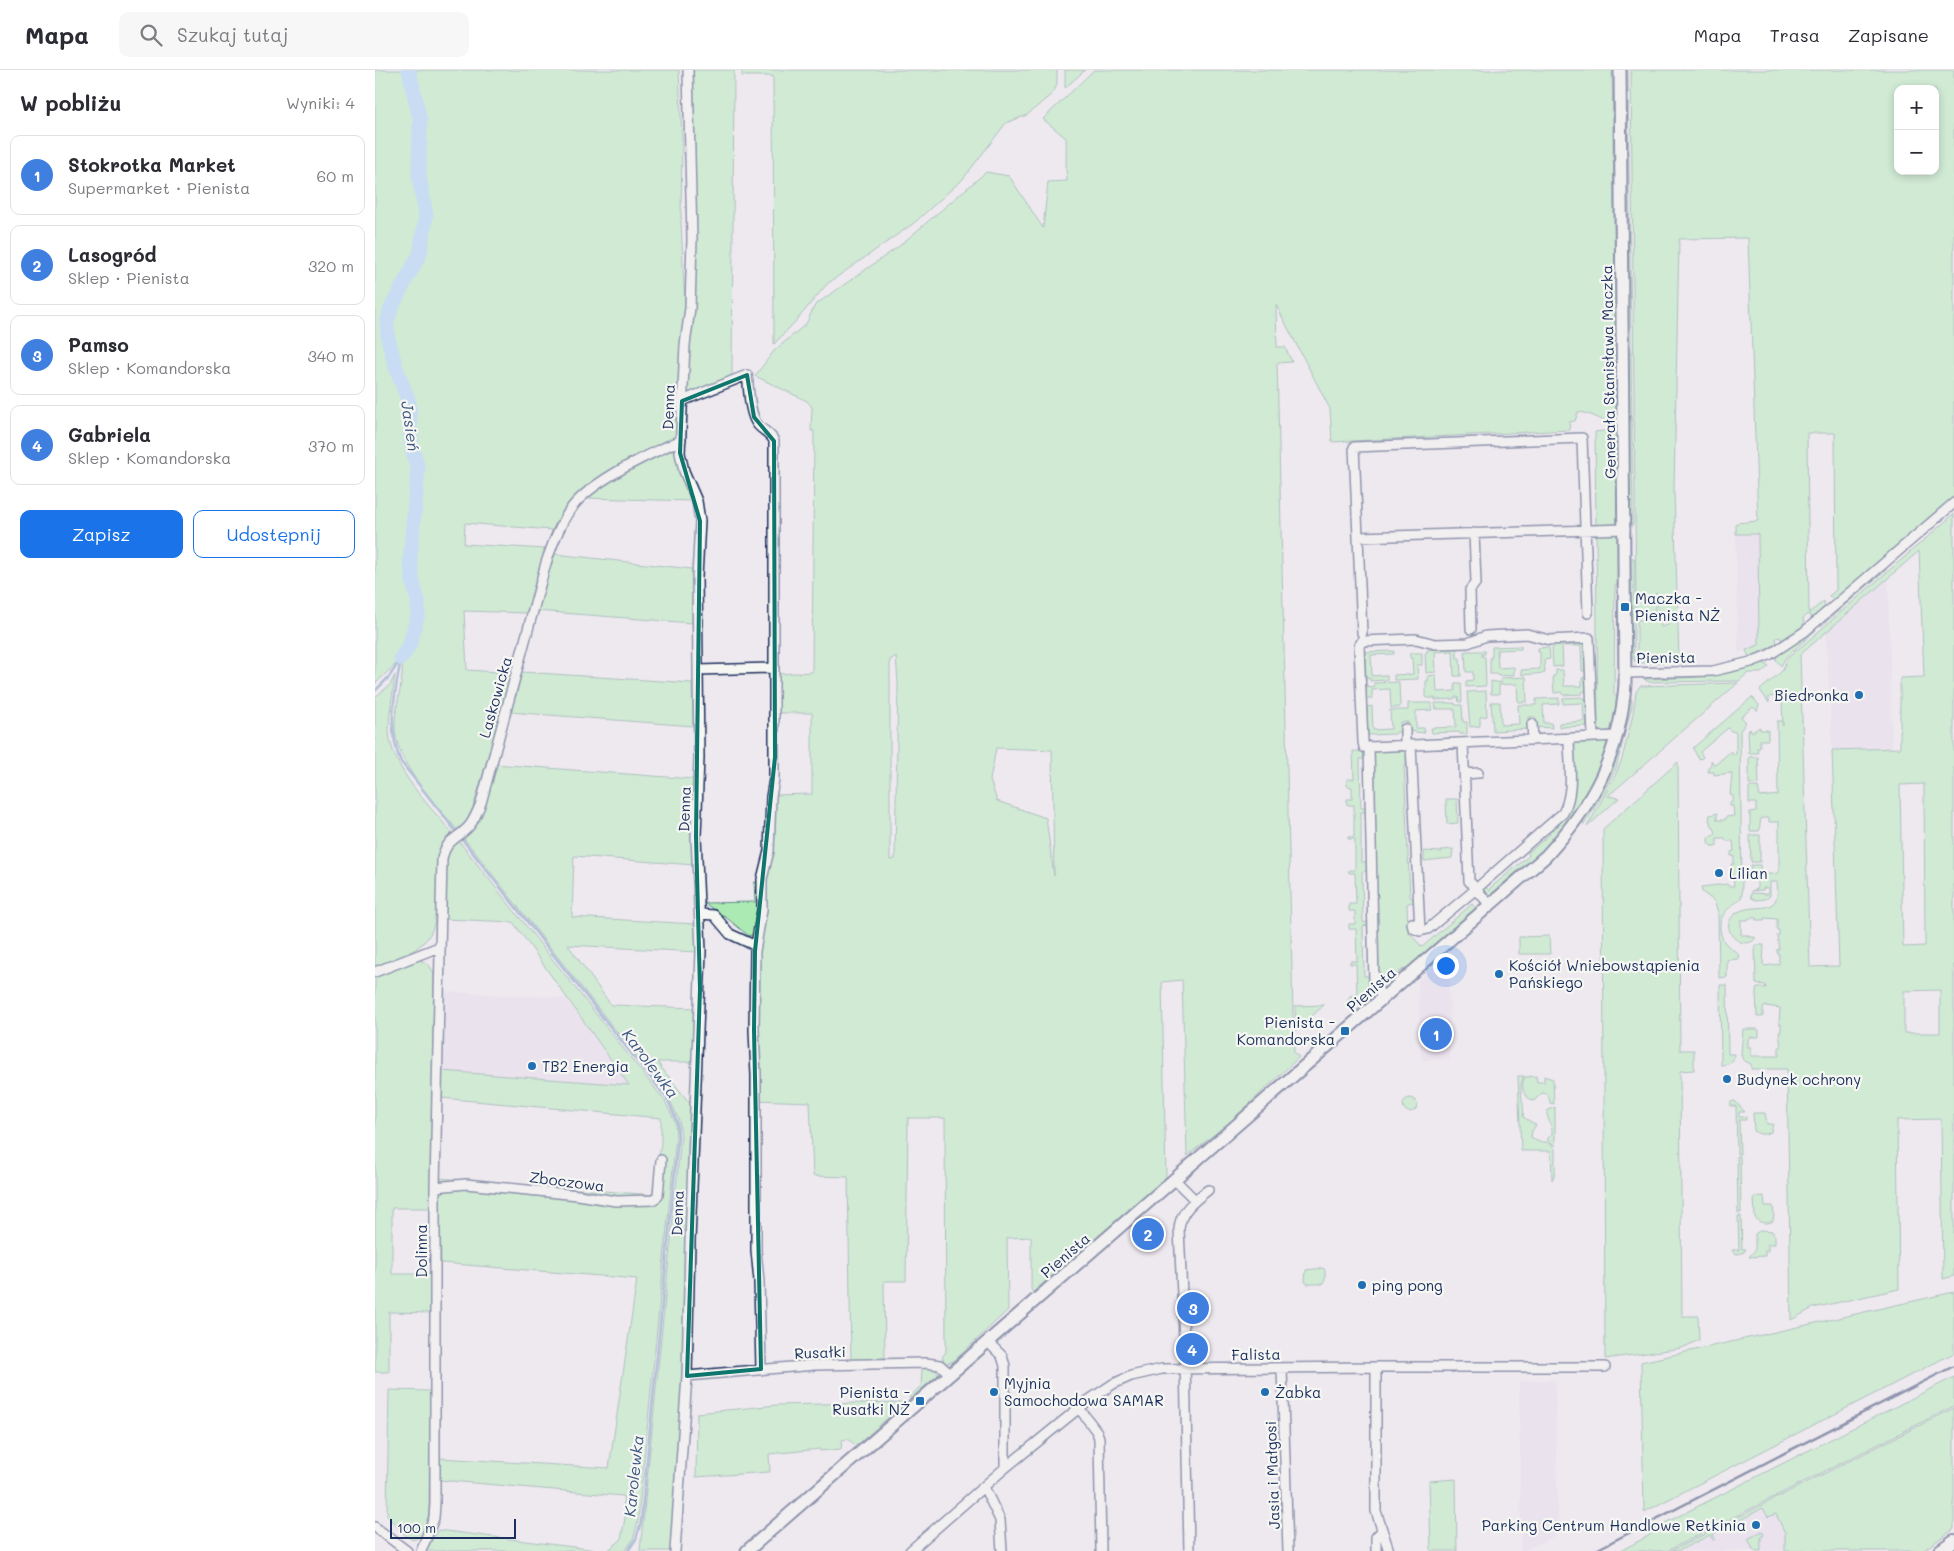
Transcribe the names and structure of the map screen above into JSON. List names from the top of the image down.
{
  "streets": {
    "street": [
      "Generała Stanisława Maczka",
      "Denna",
      "Pienista",
      "Laskowicka",
      "Zboczowa",
      "Dolinna",
      "Rusałki",
      "Falista",
      "Jasia i Małgosi"
    ]
  },
  "crossings": [
    ["Generała Stanisława Maczka", "Pienista"],
    ["Denna", "Laskowicka"],
    ["Denna", "Rusałki"],
    ["Pienista", "Rusałki"],
    ["Laskowicka", "Dolinna"],
    ["Zboczowa", "Dolinna"],
    ["Falista", "Jasia i Małgosi"]
  ],
  "water": ["Jasień", "Karolewka"],
  "places": {
    "transit": ["Maczka - Pienista NŻ", "Pienista - Komandorska", "Pienista - Rusałki NŻ"],
    "other": [
      "Biedronka",
      "Lilian",
      "Kościół Wniebowstąpienia Pańskiego",
      "TB2 Energia",
      "Budynek ochrony",
      "ping pong",
      "Myjnia Samochodowa SAMAR",
      "Żabka",
      "Parking Centrum Handlowe Retkinia"
    ]
  },
  "scale_bar": "100 m",
  "page": {
    "header": "Mapa",
    "search": "Szukaj tutaj",
    "nav": ["Mapa", "Trasa", "Zapisane"],
    "heading": ["W pobliżu", "Wyniki: 4"],
    "map_buttons": ["+", "−"],
    "list": [
      {
        "mark": "1",
        "name": "Stokrotka Market",
        "note": "Supermarket · Pienista",
        "value": "60 m"
      },
      {
        "mark": "2",
        "name": "Lasogród",
        "note": "Sklep · Pienista",
        "value": "320 m"
      },
      {
        "mark": "3",
        "name": "Pamso",
        "note": "Sklep · Komandorska",
        "value": "340 m"
      },
      {
        "mark": "4",
        "name": "Gabriela",
        "note": "Sklep · Komandorska",
        "value": "370 m"
      }
    ],
    "buttons": ["Zapisz", "Udostępnij"],
    "pins": [
      "1",
      "2",
      "3",
      "4"
    ],
    "scale": "100 m"
  }
}
